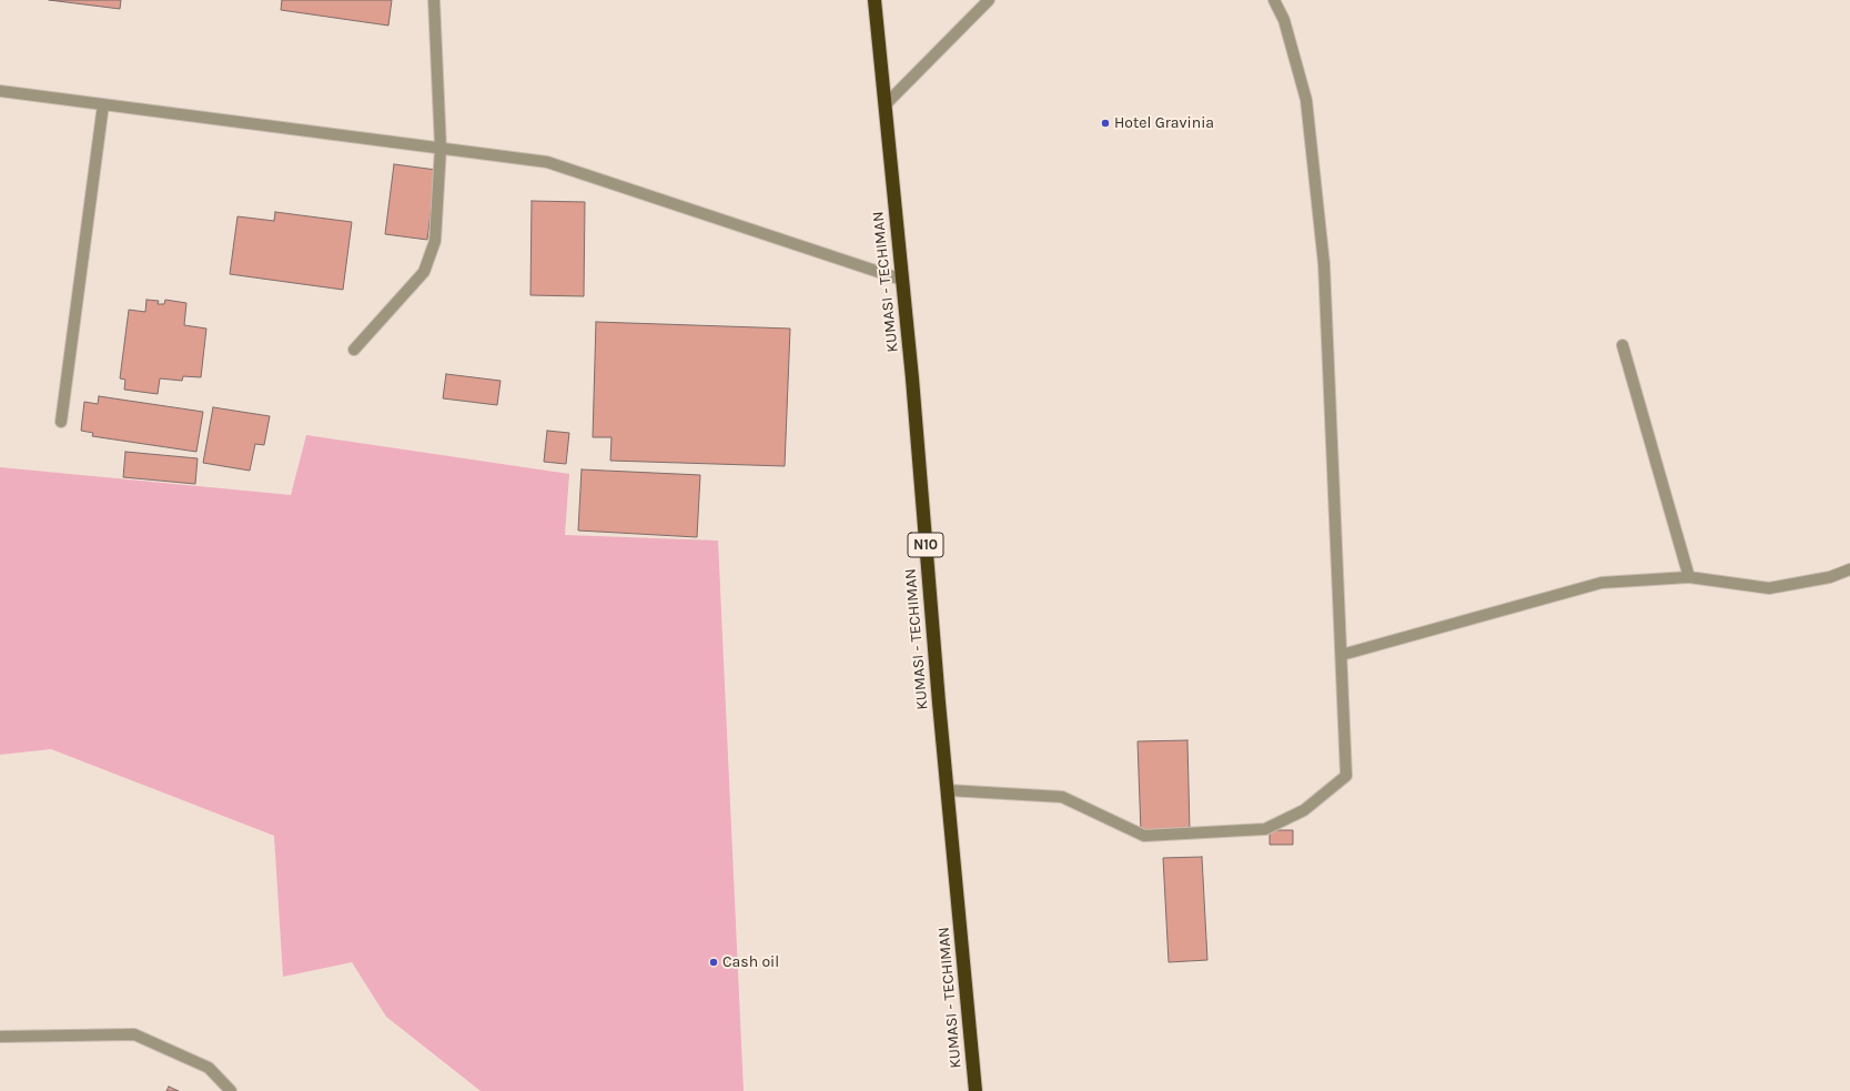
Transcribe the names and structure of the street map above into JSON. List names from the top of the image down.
{
  "streets": {
    "highway": ["KUMASI - TECHIMAN", "N10"]
  },
  "places": ["Hotel Gravinia", "Cash oil"]
}
